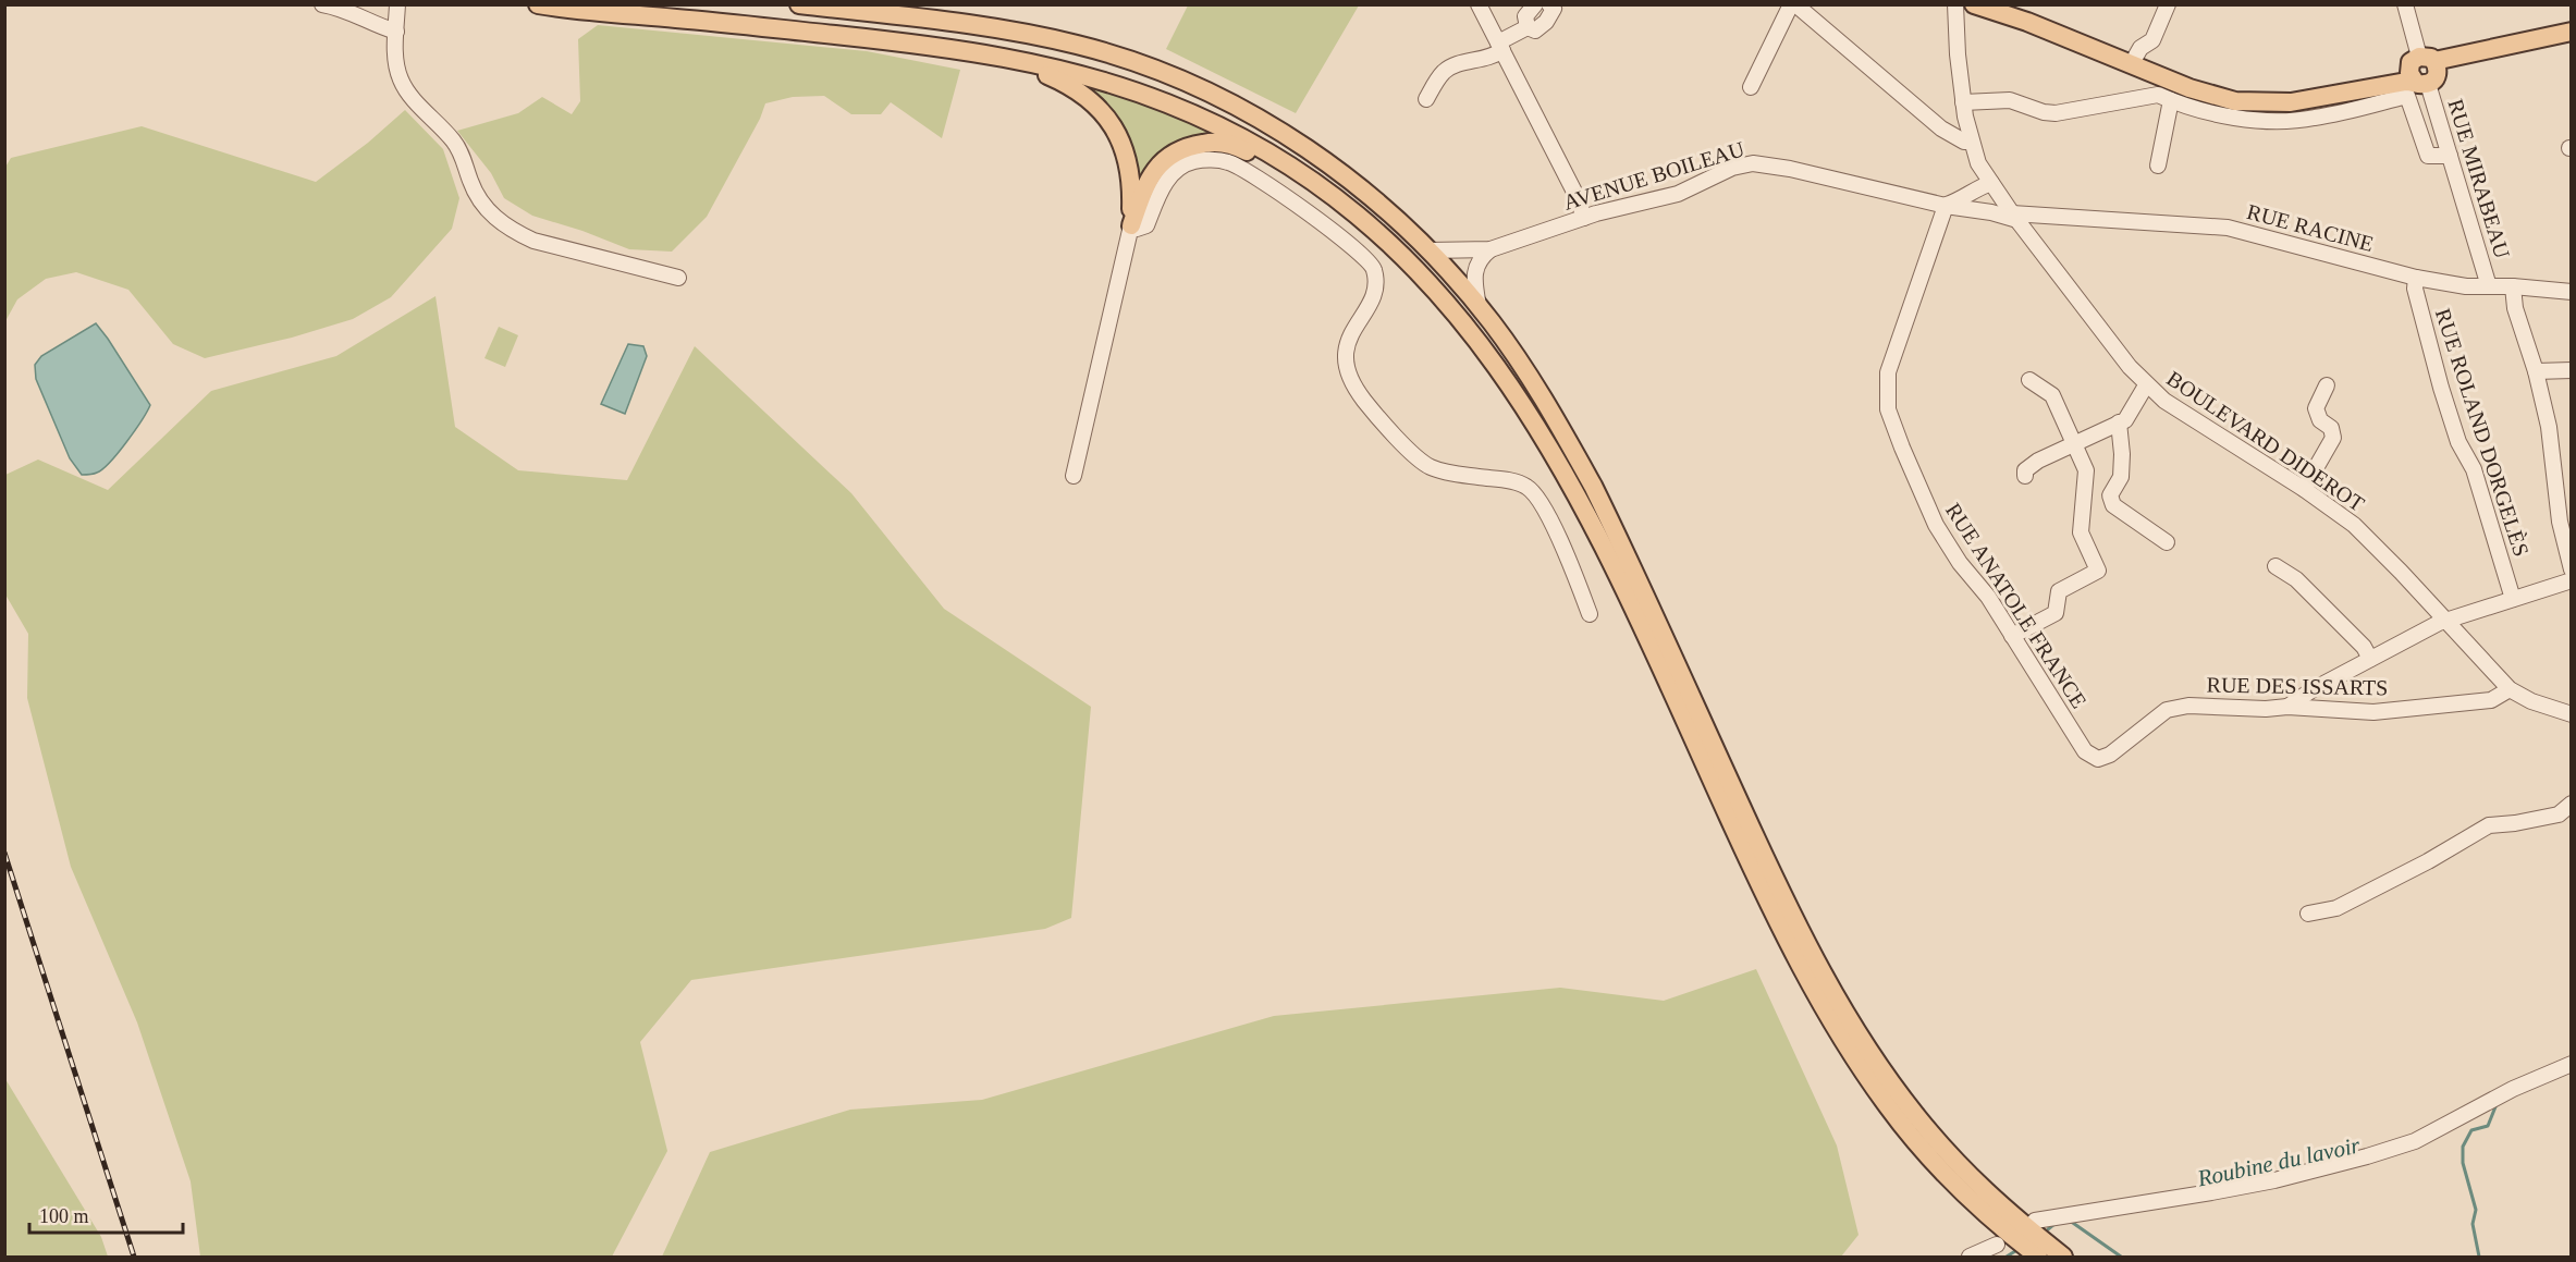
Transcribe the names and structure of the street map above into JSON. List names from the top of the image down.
{
  "streets": {
    "street": [
      "AVENUE BOILEAU",
      "RUE MIRABEAU",
      "RUE RACINE",
      "RUE ROLAND DORGELÈS",
      "BOULEVARD DIDEROT",
      "RUE ANATOLE FRANCE",
      "RUE DES ISSARTS"
    ]
  },
  "crossings": [
    ["AVENUE BOILEAU", "RUE RACINE"],
    ["AVENUE BOILEAU", "RUE ANATOLE FRANCE"],
    ["RUE MIRABEAU", "RUE RACINE"],
    ["RUE RACINE", "RUE ROLAND DORGELÈS"],
    ["RUE RACINE", "BOULEVARD DIDEROT"],
    ["BOULEVARD DIDEROT", "RUE DES ISSARTS"],
    ["RUE ANATOLE FRANCE", "RUE DES ISSARTS"]
  ],
  "water": ["Roubine du lavoir"],
  "scale_bar": "100 m"
}
